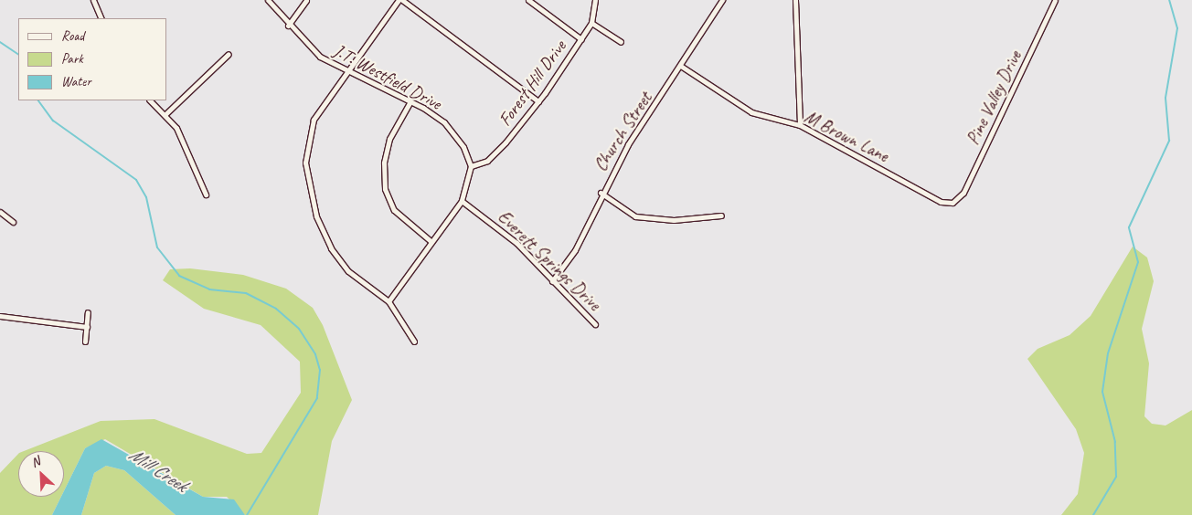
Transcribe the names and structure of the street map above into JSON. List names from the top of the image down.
{
  "streets": {
    "street": [
      "J.T. Westfield Drive",
      "Forest Hill Drive",
      "Pine Valley Drive",
      "Church Street",
      "M Brown Lane",
      "Everett Springs Drive"
    ]
  },
  "crossings": [
    ["J.T. Westfield Drive", "Forest Hill Drive"],
    ["Pine Valley Drive", "M Brown Lane"],
    ["Church Street", "M Brown Lane"],
    ["Church Street", "Everett Springs Drive"]
  ],
  "water": ["Mill Creek"],
  "legend": ["Road", "Park", "Water"],
  "north": "top left"
}
